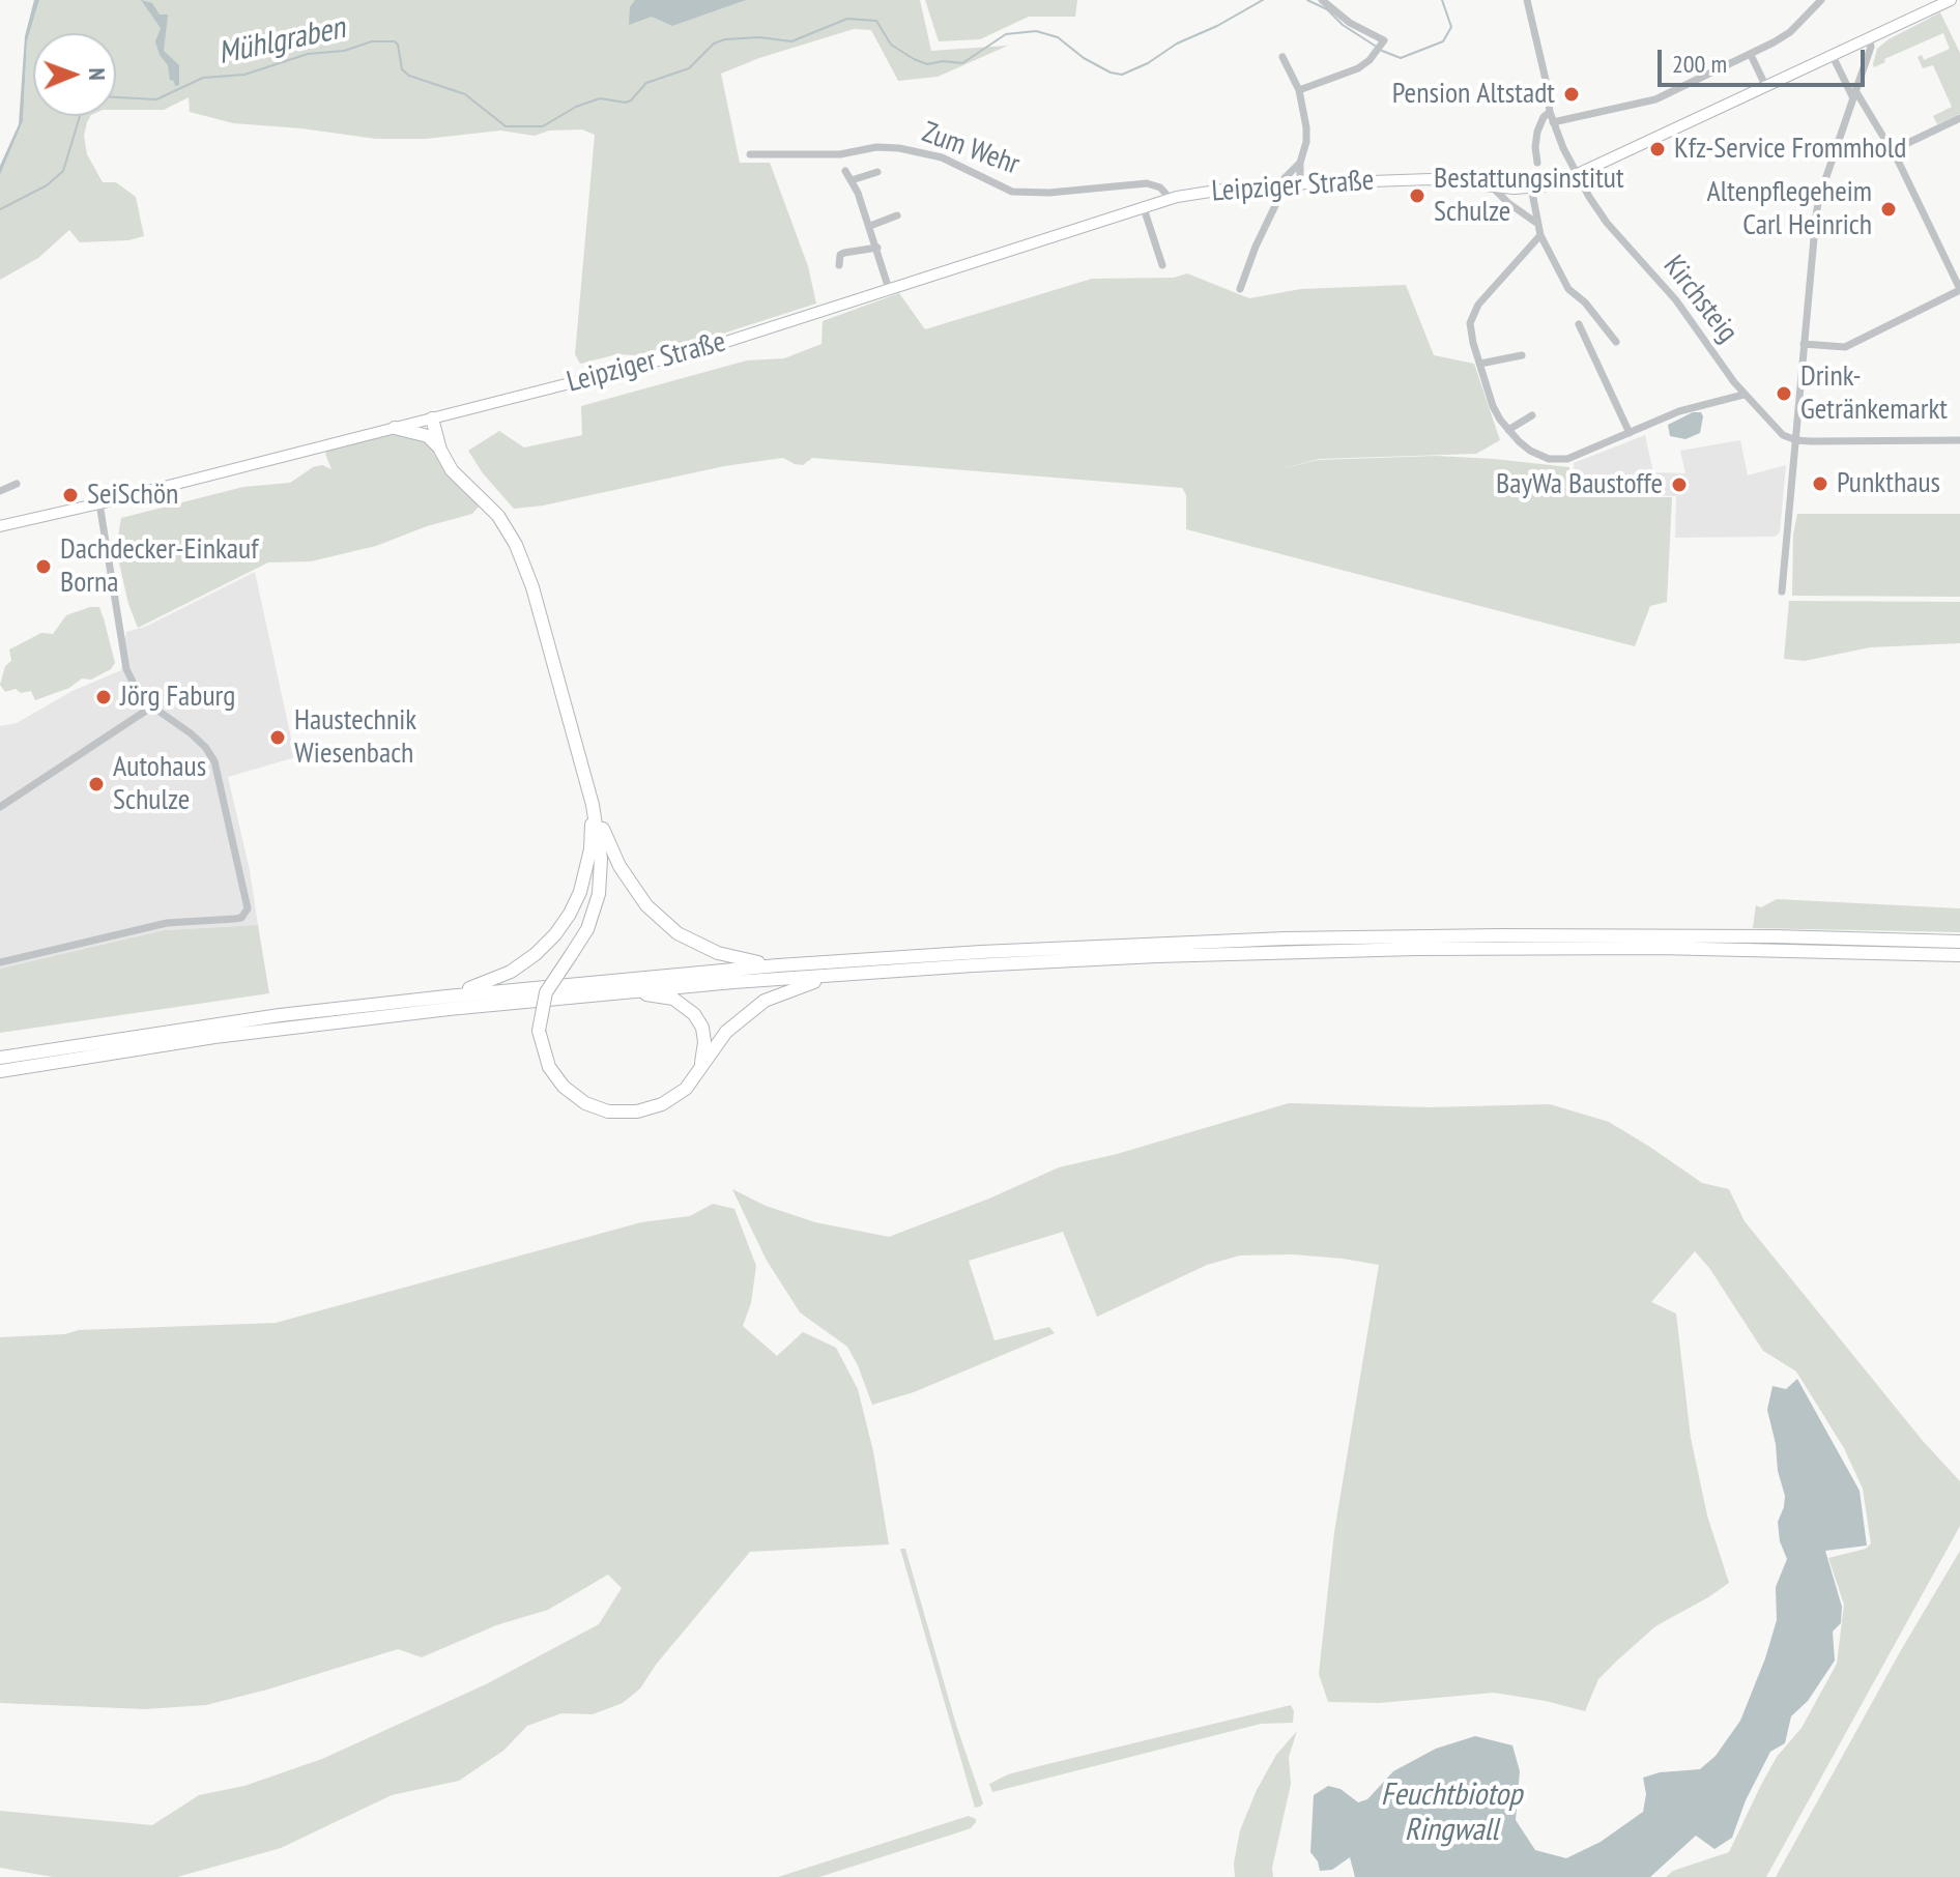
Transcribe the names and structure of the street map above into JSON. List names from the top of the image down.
{
  "streets": {
    "street": ["Zum Wehr", "Leipziger Straße", "Kirchsteig"]
  },
  "crossings": [
    ["Zum Wehr", "Leipziger Straße"],
    ["Leipziger Straße", "Kirchsteig"]
  ],
  "water": ["Mühlgraben", "Feuchtbiotop Ringwall"],
  "places": [
    "Pension Altstadt",
    "Kfz-Service Frommhold",
    "Bestattungsinstitut Schulze",
    "Altenpflegeheim Carl Heinrich",
    "Drink- Getränkemarkt",
    "Punkthaus",
    "BayWa Baustoffe",
    "SeiSchön",
    "Dachdecker-Einkauf Borna",
    "Jörg Faburg",
    "Haustechnik Wiesenbach",
    "Autohaus Schulze"
  ],
  "scale_bar": "200 m",
  "north": "right"
}
